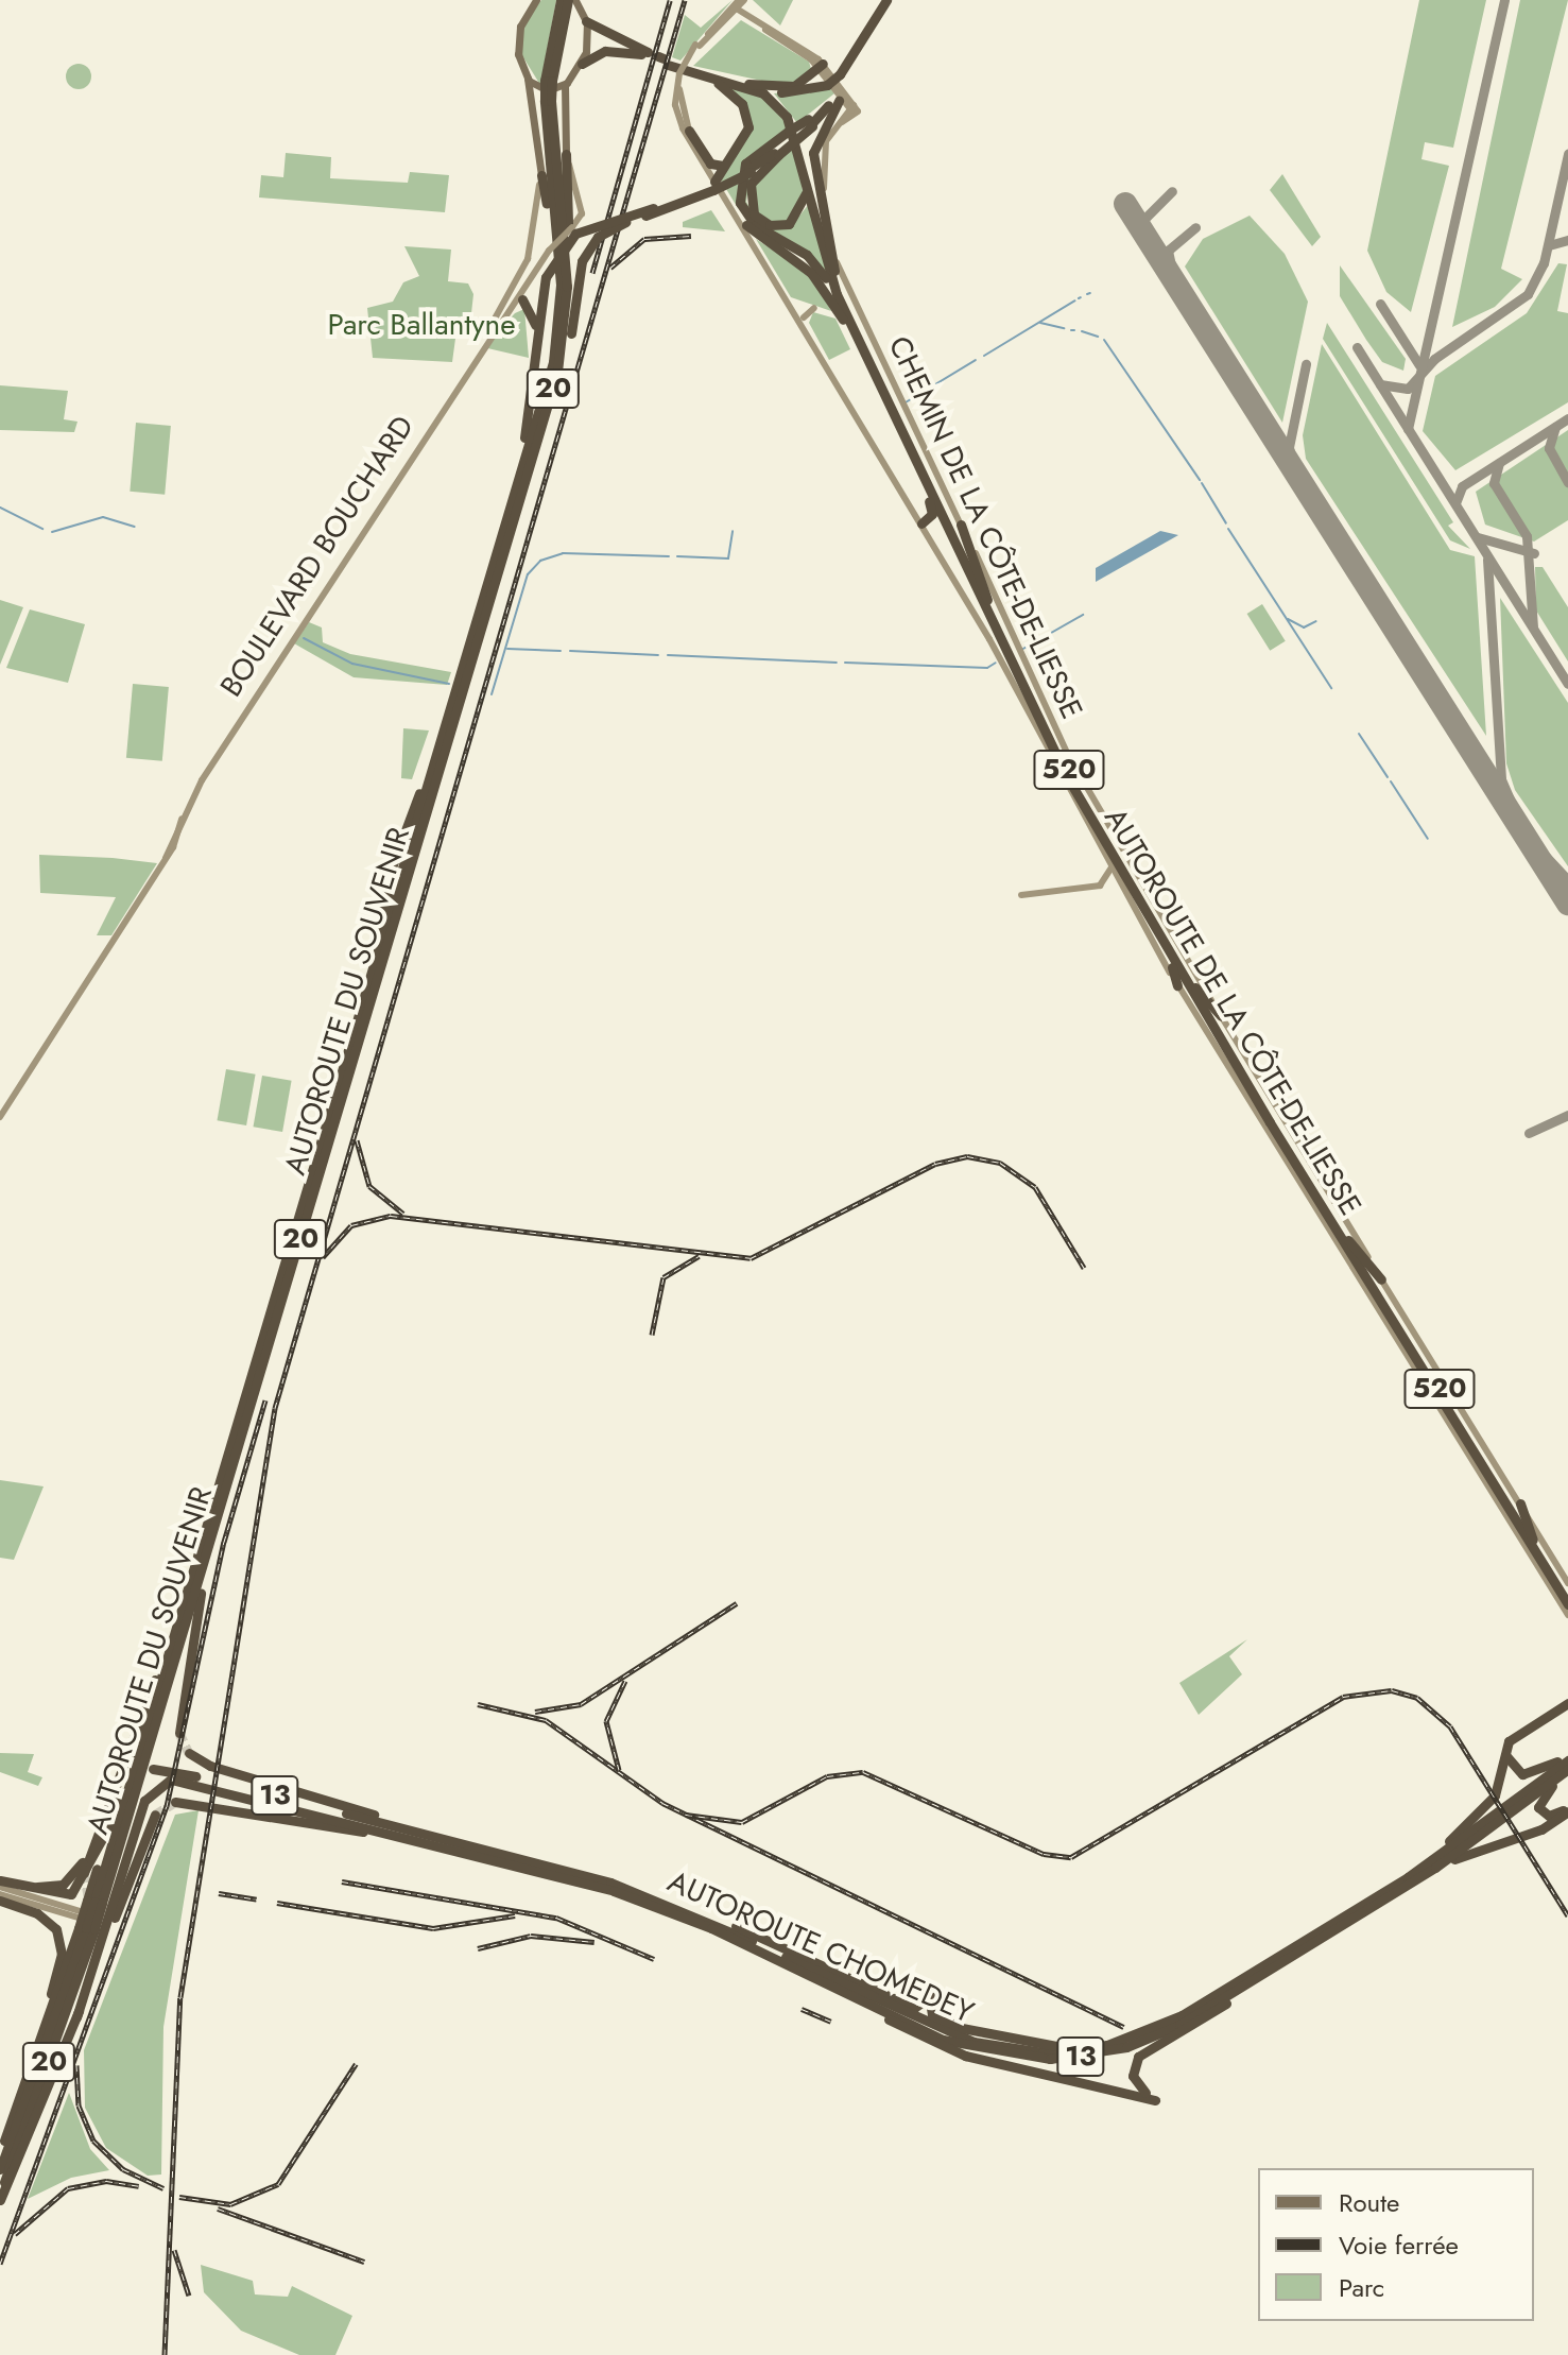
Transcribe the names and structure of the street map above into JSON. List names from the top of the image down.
{
  "streets": {
    "highway": [
      "20",
      "520",
      "AUTOROUTE DU SOUVENIR",
      "AUTOROUTE DE LA CÔTE-DE-LIESSE",
      "13",
      "AUTOROUTE CHOMEDEY"
    ],
    "main road": ["CHEMIN DE LA CÔTE-DE-LIESSE", "BOULEVARD BOUCHARD"]
  },
  "crossings": [
    ["CHEMIN DE LA CÔTE-DE-LIESSE", "AUTOROUTE DE LA CÔTE-DE-LIESSE"],
    ["BOULEVARD BOUCHARD", "AUTOROUTE DU SOUVENIR"]
  ],
  "parks": ["Parc Ballantyne"],
  "legend": ["Route", "Voie ferrée", "Parc"]
}
